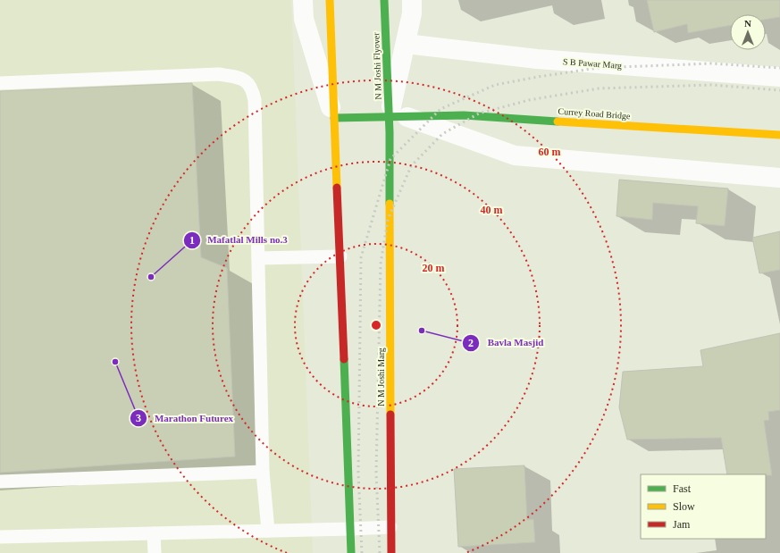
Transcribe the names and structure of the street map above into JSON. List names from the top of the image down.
{
  "streets": {
    "main road": ["N M Joshi Flyover", "Currey Road Bridge", "N M Joshi Marg"],
    "street": ["S B Pawar Marg"]
  },
  "crossings": [
    ["N M Joshi Flyover", "Currey Road Bridge"],
    ["N M Joshi Flyover", "N M Joshi Marg"],
    ["Currey Road Bridge", "N M Joshi Marg"]
  ],
  "places": ["Mafatlal Mills no.3", "Bavla Masjid", "Marathon Futurex"],
  "legend": ["Fast", "Slow", "Jam"],
  "north": "top",
  "rings": ["60 m", "40 m", "20 m"]
}
